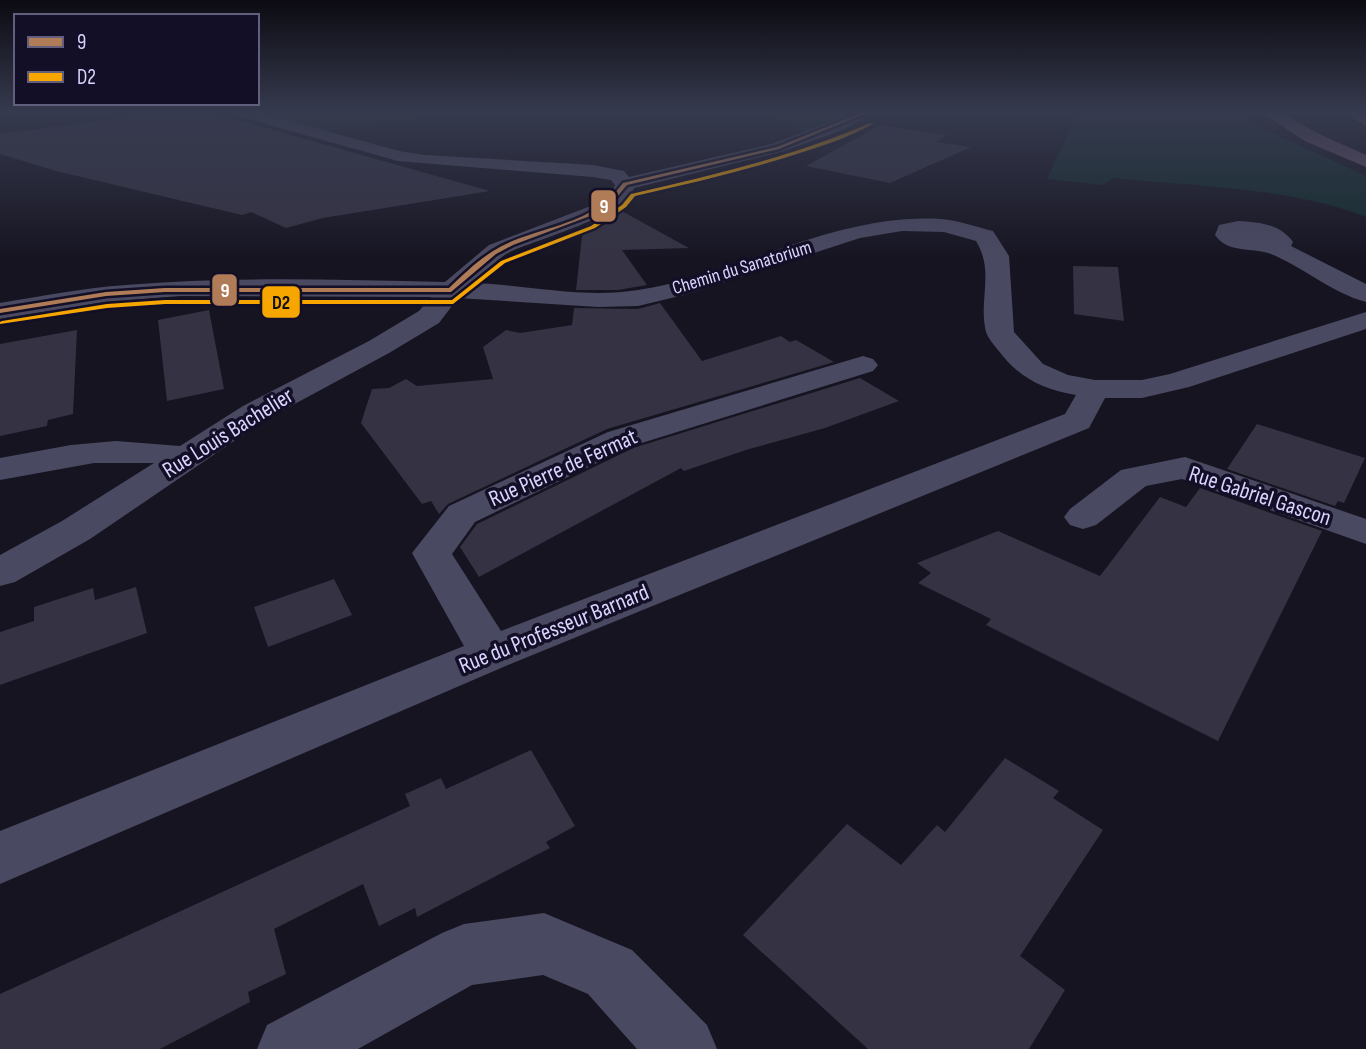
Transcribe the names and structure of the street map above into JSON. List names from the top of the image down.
{
  "streets": {
    "street": [
      "Chemin du Sanatorium",
      "Rue Louis Bachelier",
      "Rue Pierre de Fermat",
      "Rue Gabriel Gascon",
      "Rue du Professeur Barnard"
    ]
  },
  "crossings": [
    ["Chemin du Sanatorium", "Rue Louis Bachelier"],
    ["Chemin du Sanatorium", "Rue du Professeur Barnard"],
    ["Rue Pierre de Fermat", "Rue du Professeur Barnard"]
  ],
  "lines": ["transit line 9", "transit line D2"],
  "legend": ["9", "D2"]
}
